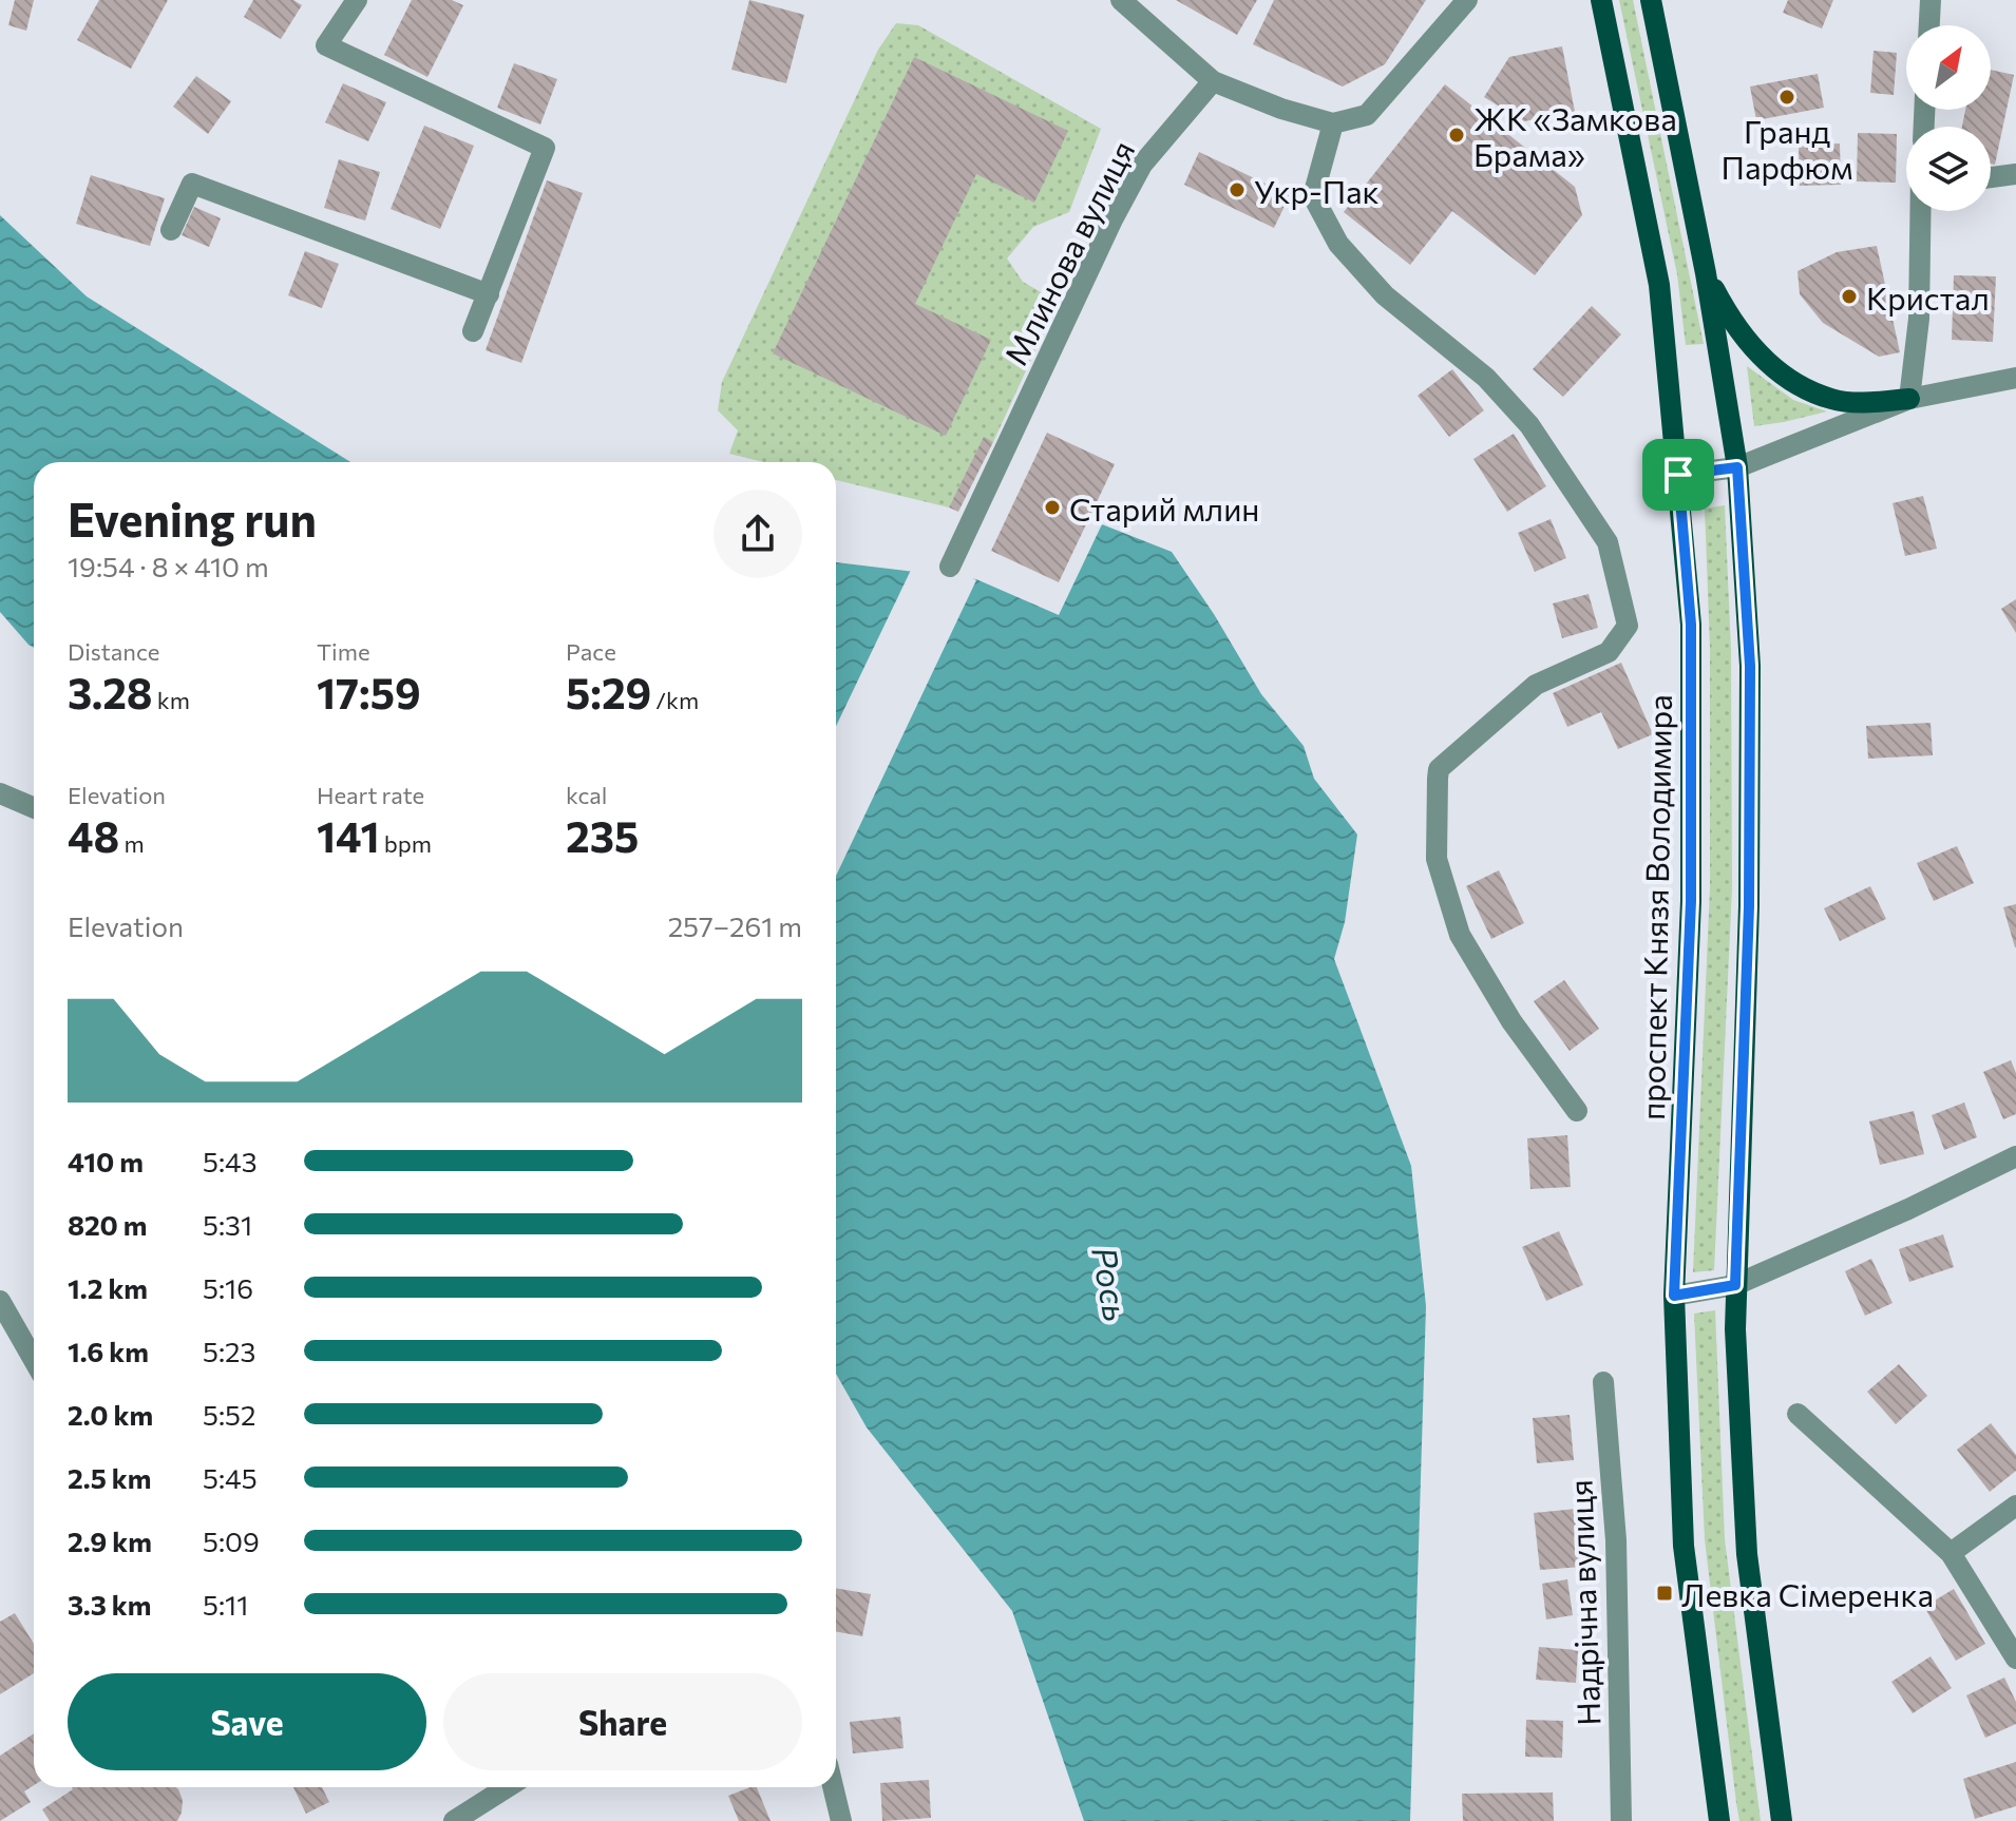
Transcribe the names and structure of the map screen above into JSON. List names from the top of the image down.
{
  "streets": {
    "main road": ["проспект Князя Володимира"],
    "street": ["Млинова вулиця", "Надрічна вулиця"]
  },
  "water": ["Рось"],
  "places": {
    "other": [
      "Гранд Парфюм",
      "ЖК «Замкова Брама»",
      "Укр-Пак",
      "Кристал",
      "Старий млин"
    ],
    "transit": ["Левка Сімеренка"]
  },
  "north": "top right",
  "page": {
    "heading": ["Evening run", "19:54 · 8 × 410 m"],
    "stats": [
      ["Distance", "3.28 km"],
      ["Time", "17:59"],
      ["Pace", "5:29 /km"],
      ["Elevation", "48 m"],
      ["Heart rate", "141 bpm"],
      ["kcal", "235"]
    ],
    "chart": ["Elevation", "257–261 m"],
    "list": [
      {
        "name": "410 m",
        "note": "5:43"
      },
      {
        "name": "820 m",
        "note": "5:31"
      },
      {
        "name": "1.2 km",
        "note": "5:16"
      },
      {
        "name": "1.6 km",
        "note": "5:23"
      },
      {
        "name": "2.0 km",
        "note": "5:52"
      },
      {
        "name": "2.5 km",
        "note": "5:45"
      },
      {
        "name": "2.9 km",
        "note": "5:09"
      },
      {
        "name": "3.3 km",
        "note": "5:11"
      }
    ],
    "buttons": ["Save", "Share"]
  }
}
